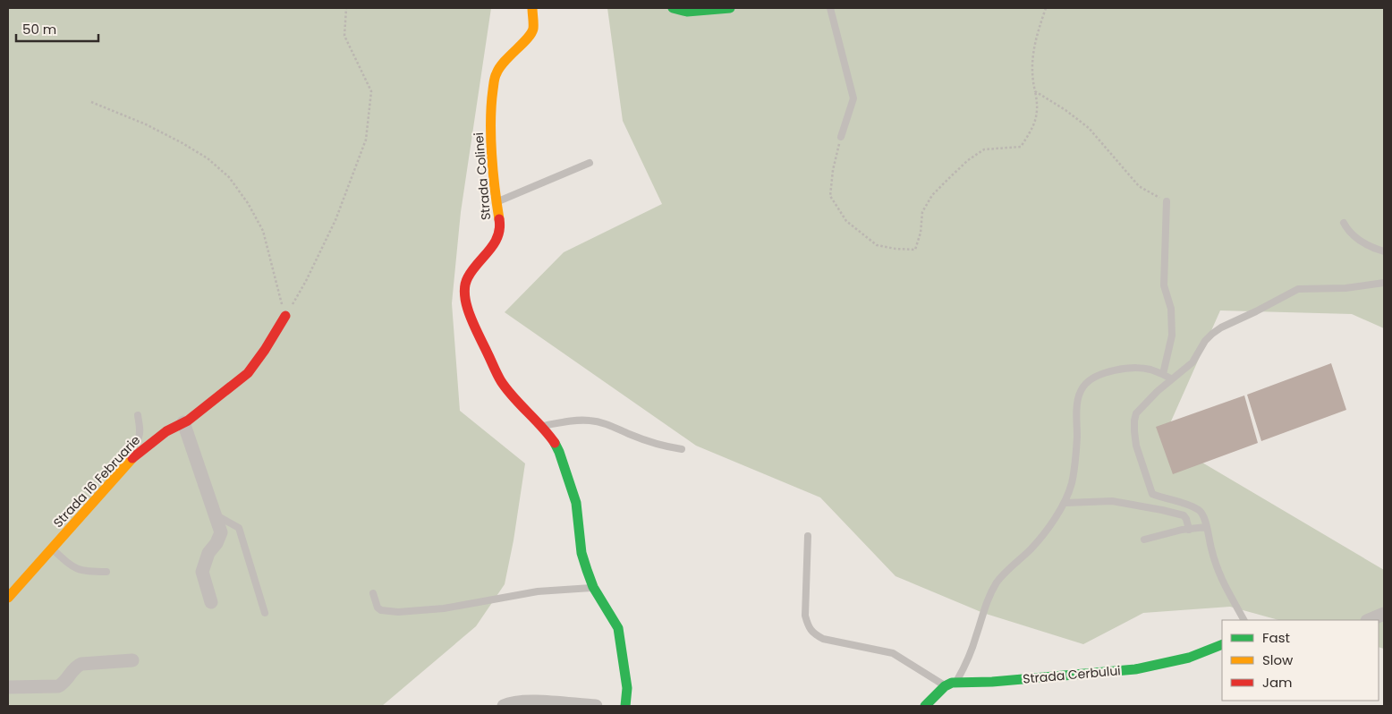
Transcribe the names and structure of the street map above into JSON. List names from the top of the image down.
{
  "streets": {
    "street": ["Strada Colinei", "Strada 16 Februarie", "Strada Cerbului"]
  },
  "legend": ["Fast", "Slow", "Jam"],
  "scale_bar": "50 m"
}
